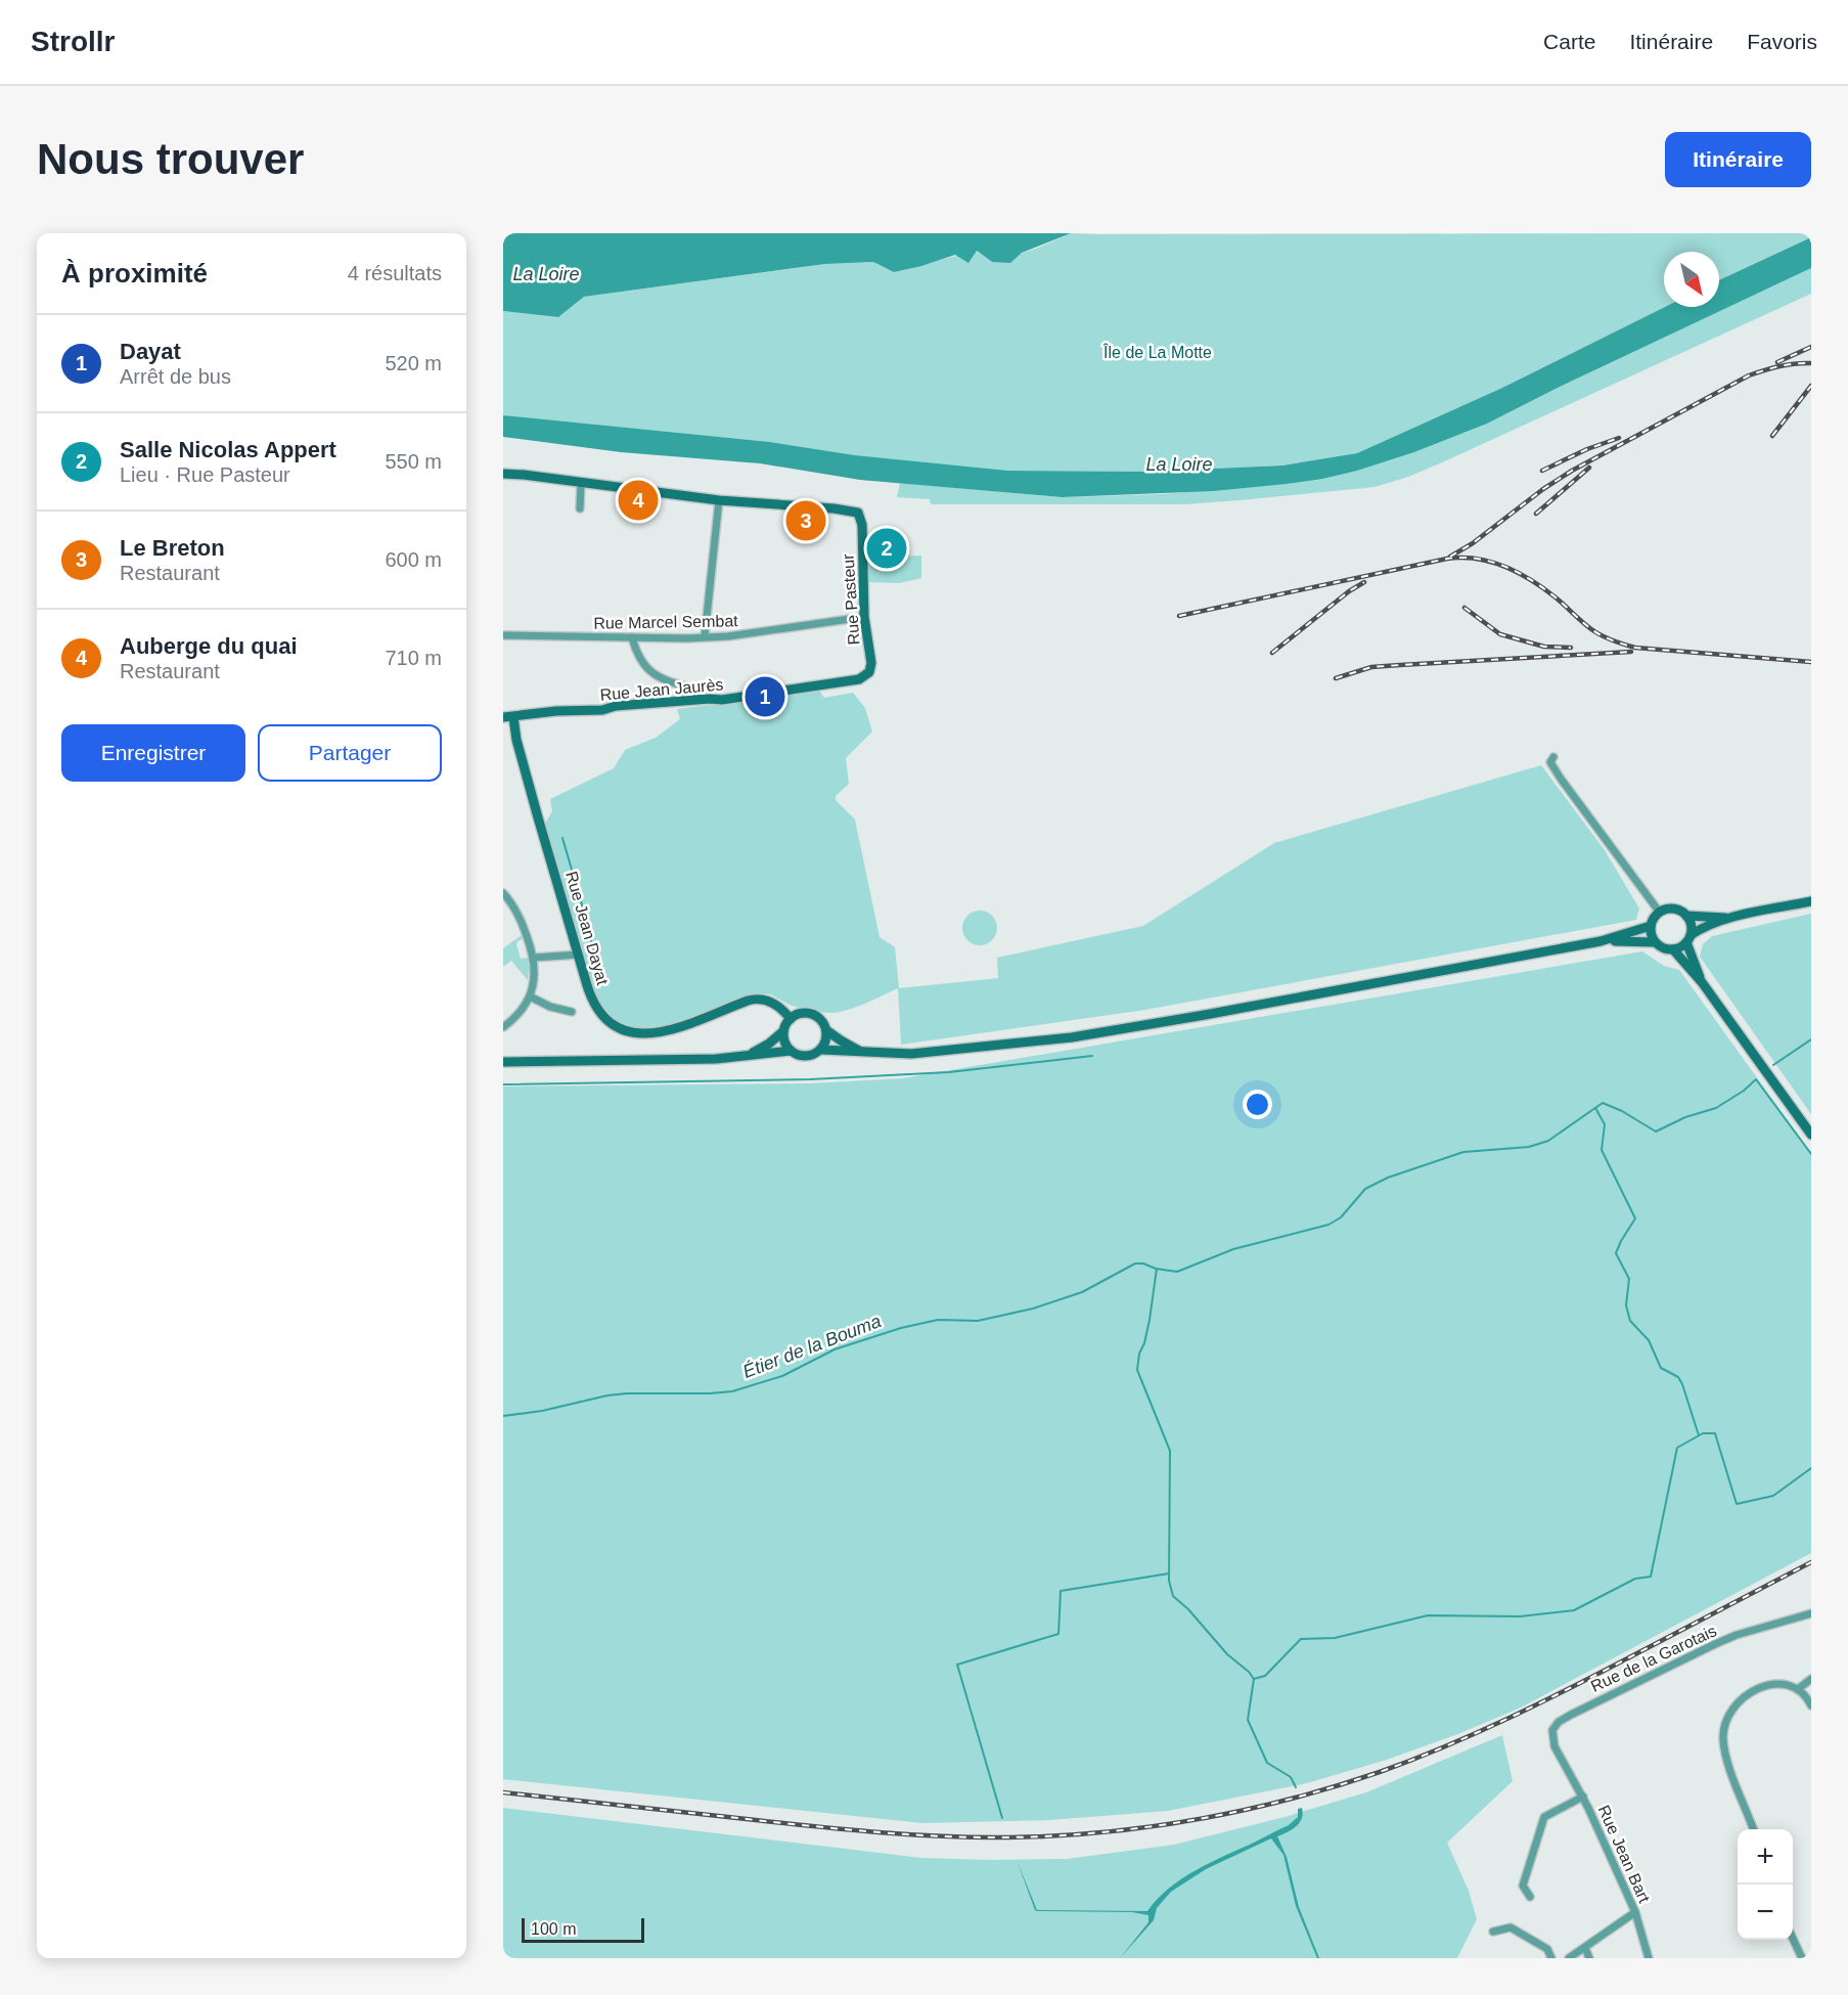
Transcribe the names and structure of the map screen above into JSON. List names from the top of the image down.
{
  "streets": {
    "main road": ["Rue Pasteur", "Rue Jean Jaurès", "Rue Jean Dayat"],
    "street": ["Rue Marcel Sembat", "Rue de la Garotais", "Rue Jean Bart"]
  },
  "crossings": [
    ["Rue Pasteur", "Rue Marcel Sembat"],
    ["Rue Pasteur", "Rue Jean Jaurès"],
    ["Rue Jean Jaurès", "Rue Jean Dayat"],
    ["Rue de la Garotais", "Rue Jean Bart"]
  ],
  "water": ["La Loire", "Étier de la Bouma"],
  "parks": ["Île de La Motte"],
  "scale_bar": "100 m",
  "north": "bottom right",
  "page": {
    "header": "Strollr",
    "nav": ["Carte", "Itinéraire", "Favoris"],
    "buttons": [
      "Itinéraire",
      ["Enregistrer", "Partager"]
    ],
    "title": "Nous trouver",
    "heading": ["À proximité", "4 résultats"],
    "list": [
      {
        "mark": "1",
        "name": "Dayat",
        "note": "Arrêt de bus",
        "value": "520 m"
      },
      {
        "mark": "2",
        "name": "Salle Nicolas Appert",
        "note": "Lieu · Rue Pasteur",
        "value": "550 m"
      },
      {
        "mark": "3",
        "name": "Le Breton",
        "note": "Restaurant",
        "value": "600 m"
      },
      {
        "mark": "4",
        "name": "Auberge du quai",
        "note": "Restaurant",
        "value": "710 m"
      }
    ],
    "pins": [
      "4",
      "3",
      "2",
      "1"
    ],
    "map_buttons": ["+", "−"],
    "scale": "100 m"
  }
}
